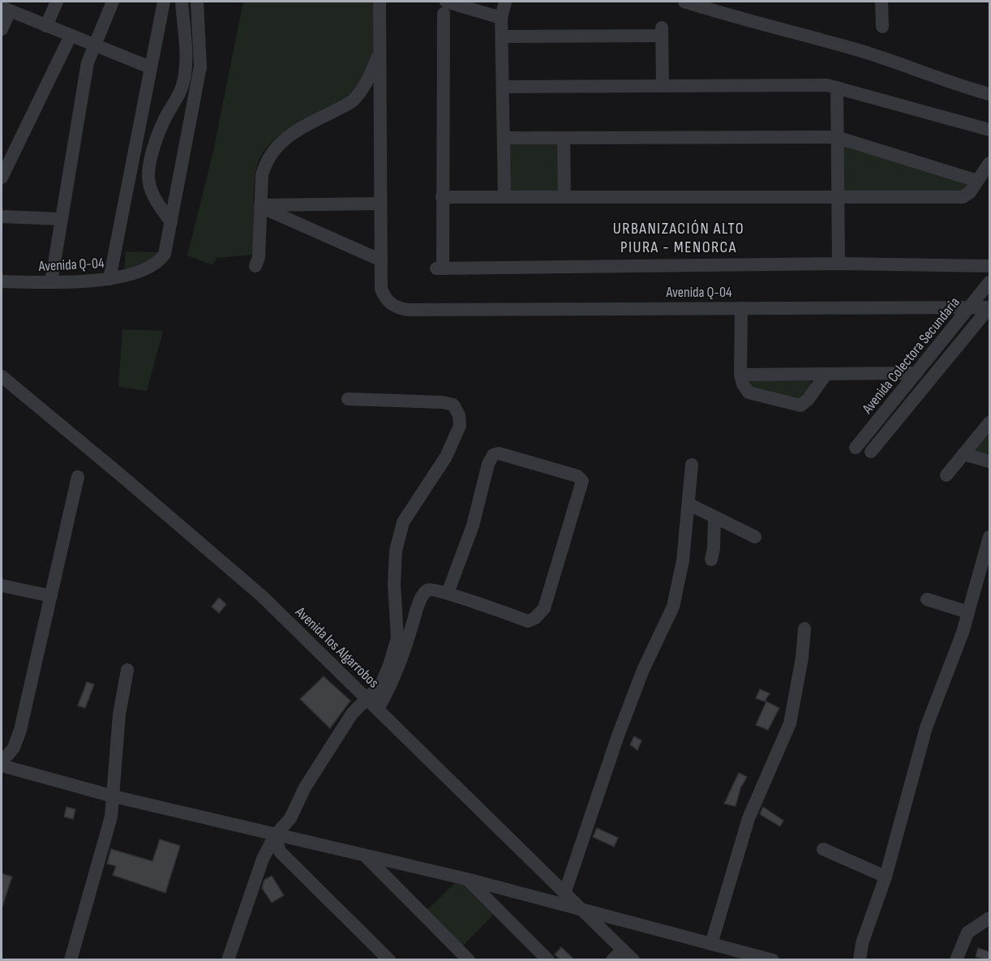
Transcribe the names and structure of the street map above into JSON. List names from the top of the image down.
{
  "streets": {
    "street": ["Avenida Q-04", "Avenida Colectora Secundaria", "Avenida los Algarrobos"]
  },
  "crossings": [
    ["Avenida Q-04", "Avenida Colectora Secundaria"]
  ],
  "districts": ["URBANIZACIÓN ALTO PIURA - MENORCA"]
}
